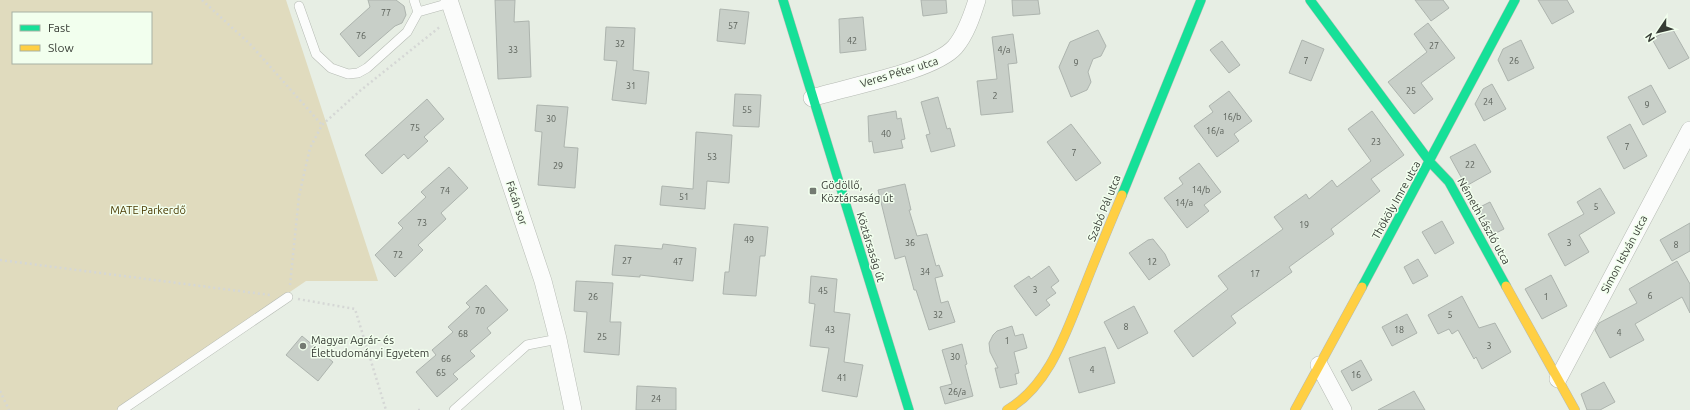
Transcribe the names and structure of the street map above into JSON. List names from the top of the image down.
{
  "streets": {
    "street": [
      "Veres Péter utca",
      "Thököly Imre utca",
      "Fácán sor",
      "Szabó Pál utca",
      "Németh László utca",
      "Köztársaság út",
      "Simon István utca"
    ]
  },
  "crossings": [
    ["Veres Péter utca", "Köztársaság út"],
    ["Thököly Imre utca", "Németh László utca"],
    ["Németh László utca", "Simon István utca"]
  ],
  "parks": ["MATE Parkerdő"],
  "places": {
    "transit": ["Gödöllő, Köztársaság út"],
    "other": ["Magyar Agrár- és Élettudományi Egyetem"]
  },
  "house_numbers": [
    "77",
    "57",
    "76",
    "42",
    "32",
    "27",
    "33",
    "4/a",
    "7",
    "26",
    "9",
    "31",
    "25",
    "2",
    "24",
    "9",
    "55",
    "16/b",
    "30",
    "75",
    "16/a",
    "40",
    "23",
    "7",
    "7",
    "53",
    "22",
    "29",
    "14/b",
    "74",
    "51",
    "14/a",
    "5",
    "73",
    "19",
    "49",
    "36",
    "3",
    "8",
    "72",
    "27",
    "47",
    "12",
    "34",
    "17",
    "3",
    "45",
    "6",
    "26",
    "1",
    "70",
    "32",
    "5",
    "8",
    "43",
    "18",
    "4",
    "68",
    "25",
    "1",
    "3",
    "30",
    "66",
    "4",
    "65",
    "16",
    "41",
    "26/a",
    "24"
  ],
  "legend": ["Fast", "Slow"],
  "north": "bottom left"
}
